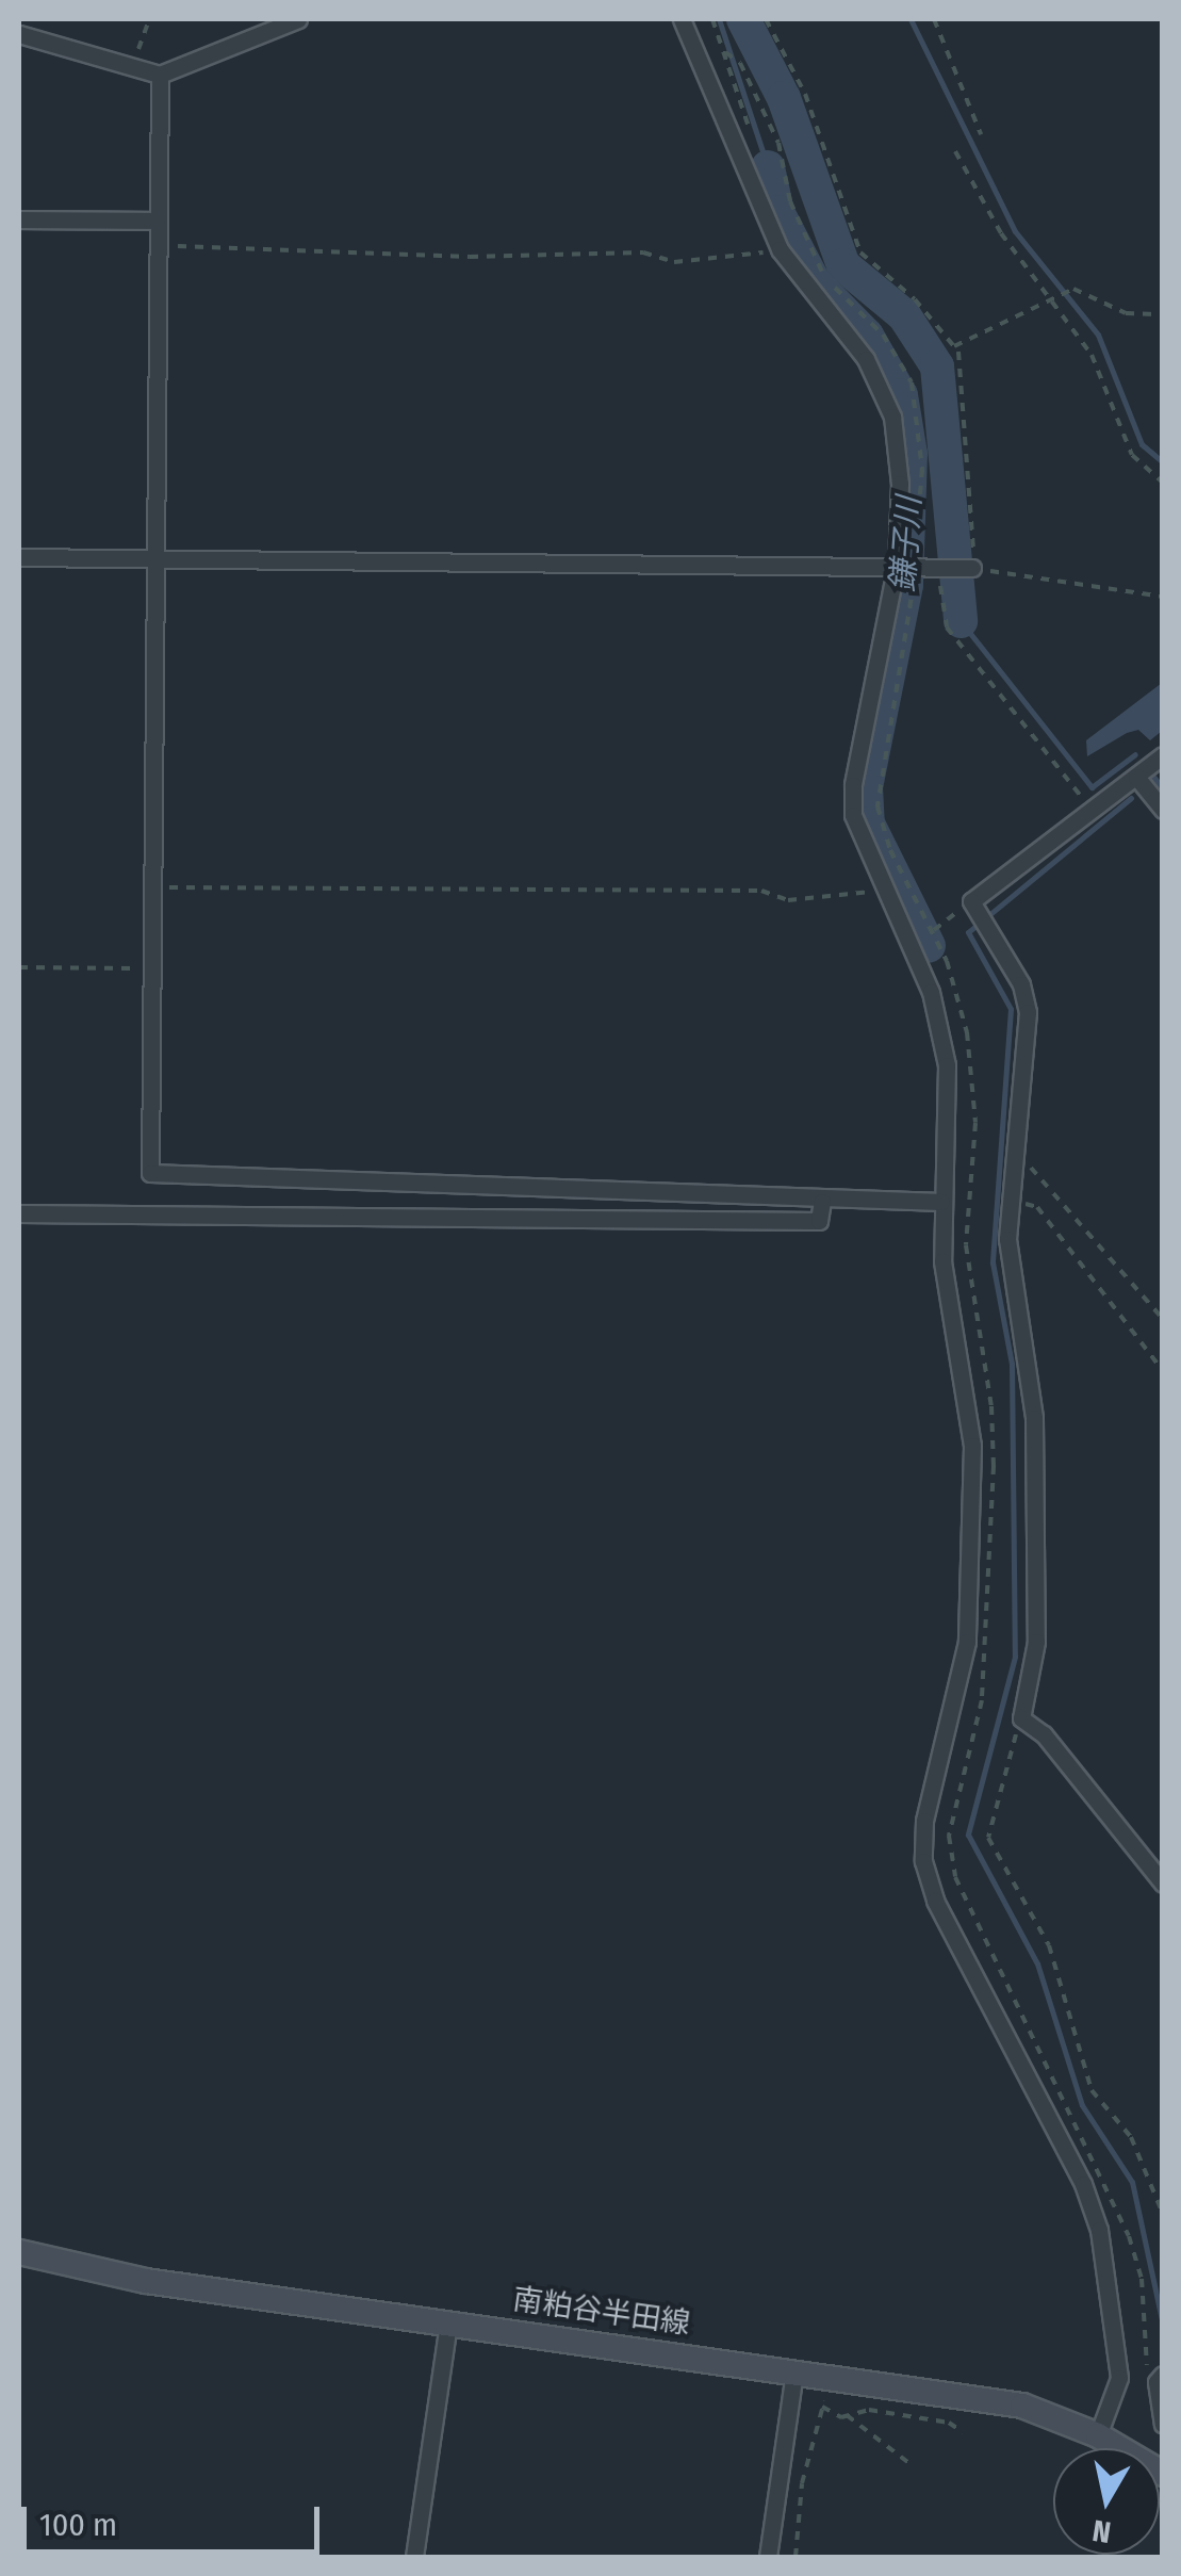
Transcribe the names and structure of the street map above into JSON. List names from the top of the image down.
{
  "streets": {
    "main road": ["南粕谷半田線"]
  },
  "water": ["鎌子川"],
  "scale_bar": "100 m",
  "north": "bottom"
}
